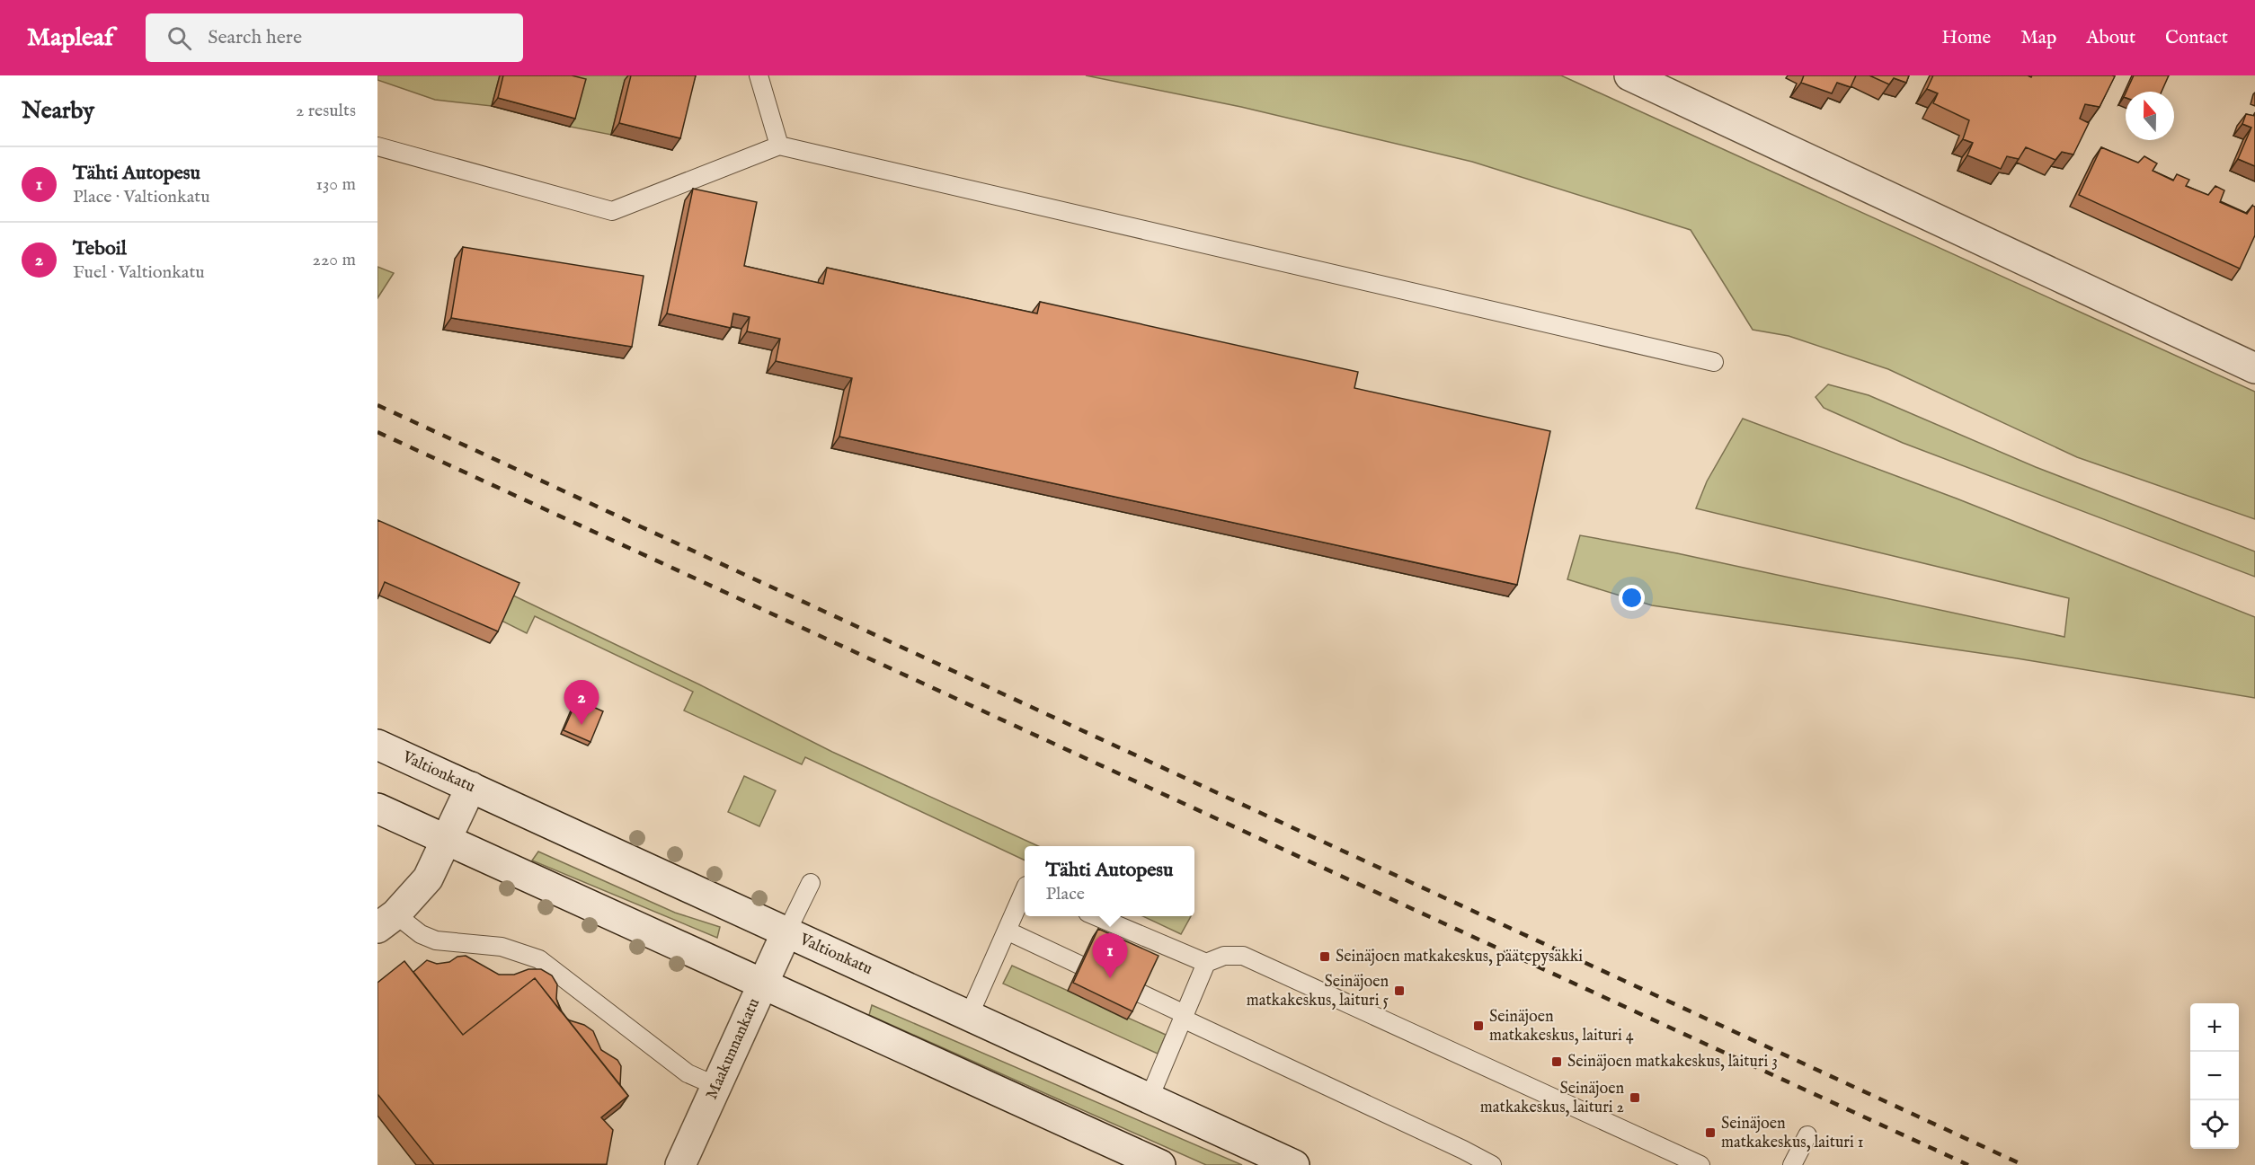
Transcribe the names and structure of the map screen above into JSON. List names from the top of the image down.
{
  "streets": {
    "main road": ["Valtionkatu", "Maakunnankatu"]
  },
  "crossings": [
    ["Valtionkatu", "Maakunnankatu"]
  ],
  "places": {
    "transit": [
      "Seinäjoen matkakeskus, päätepysäkki",
      "Seinäjoen matkakeskus, laituri 5",
      "Seinäjoen matkakeskus, laituri 4",
      "Seinäjoen matkakeskus, laituri 3",
      "Seinäjoen matkakeskus, laituri 2",
      "Seinäjoen matkakeskus, laituri 1"
    ]
  },
  "north": "top",
  "page": {
    "header": "Mapleaf",
    "search": "Search here",
    "nav": [
      "Home",
      "Map",
      "About",
      "Contact"
    ],
    "heading": ["Nearby", "2 results"],
    "list": [
      {
        "mark": "1",
        "name": "Tähti Autopesu",
        "note": "Place · Valtionkatu",
        "value": "130 m"
      },
      {
        "mark": "2",
        "name": "Teboil",
        "note": "Fuel · Valtionkatu",
        "value": "220 m"
      }
    ],
    "pins": ["2", "1"],
    "popup": ["Tähti Autopesu", "Place"],
    "map_buttons": ["+", "−"]
  }
}
